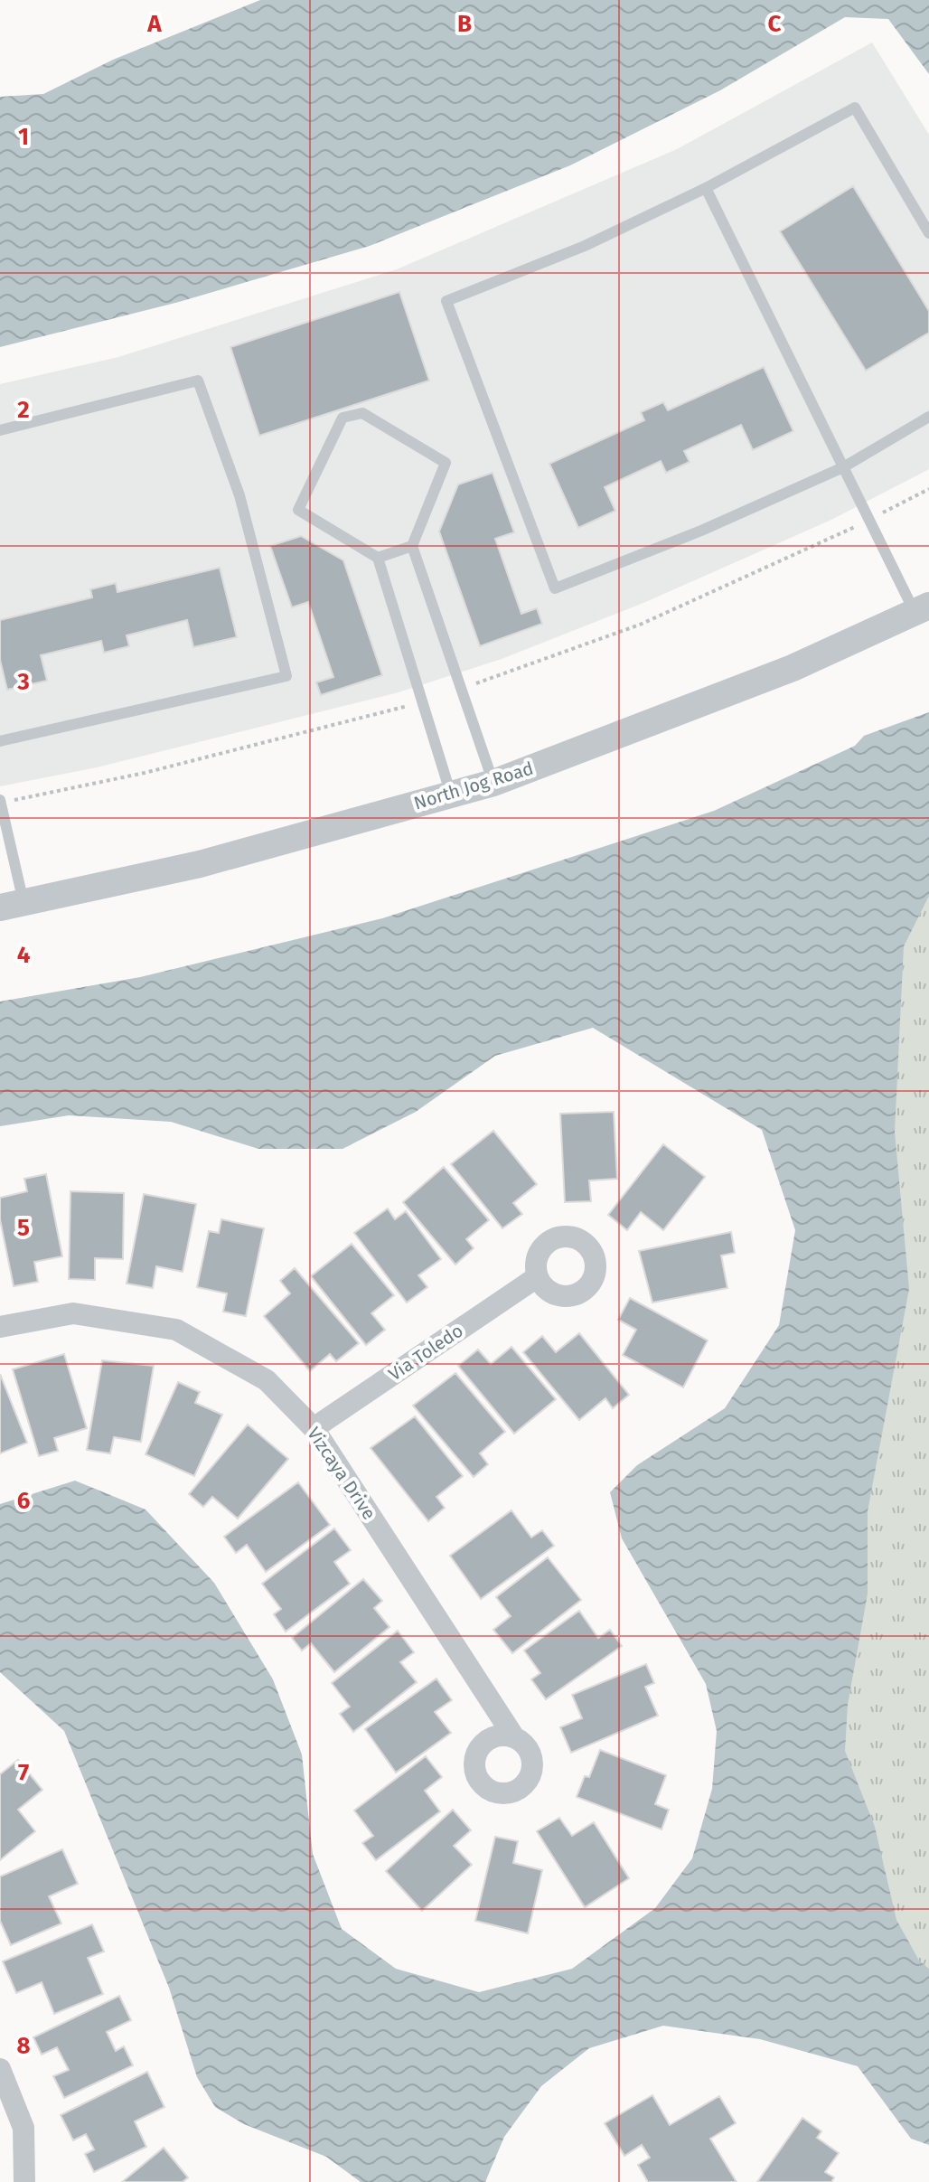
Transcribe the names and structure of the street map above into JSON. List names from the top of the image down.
{
  "streets": {
    "street": ["North Jog Road", "Via Toledo", "Vizcaya Drive"]
  },
  "crossings": [
    ["Via Toledo", "Vizcaya Drive"]
  ],
  "grid": {
    "columns": ["A", "B", "C"],
    "rows": [
      "1",
      "2",
      "3",
      "4",
      "5",
      "6",
      "7",
      "8"
    ]
  }
}
